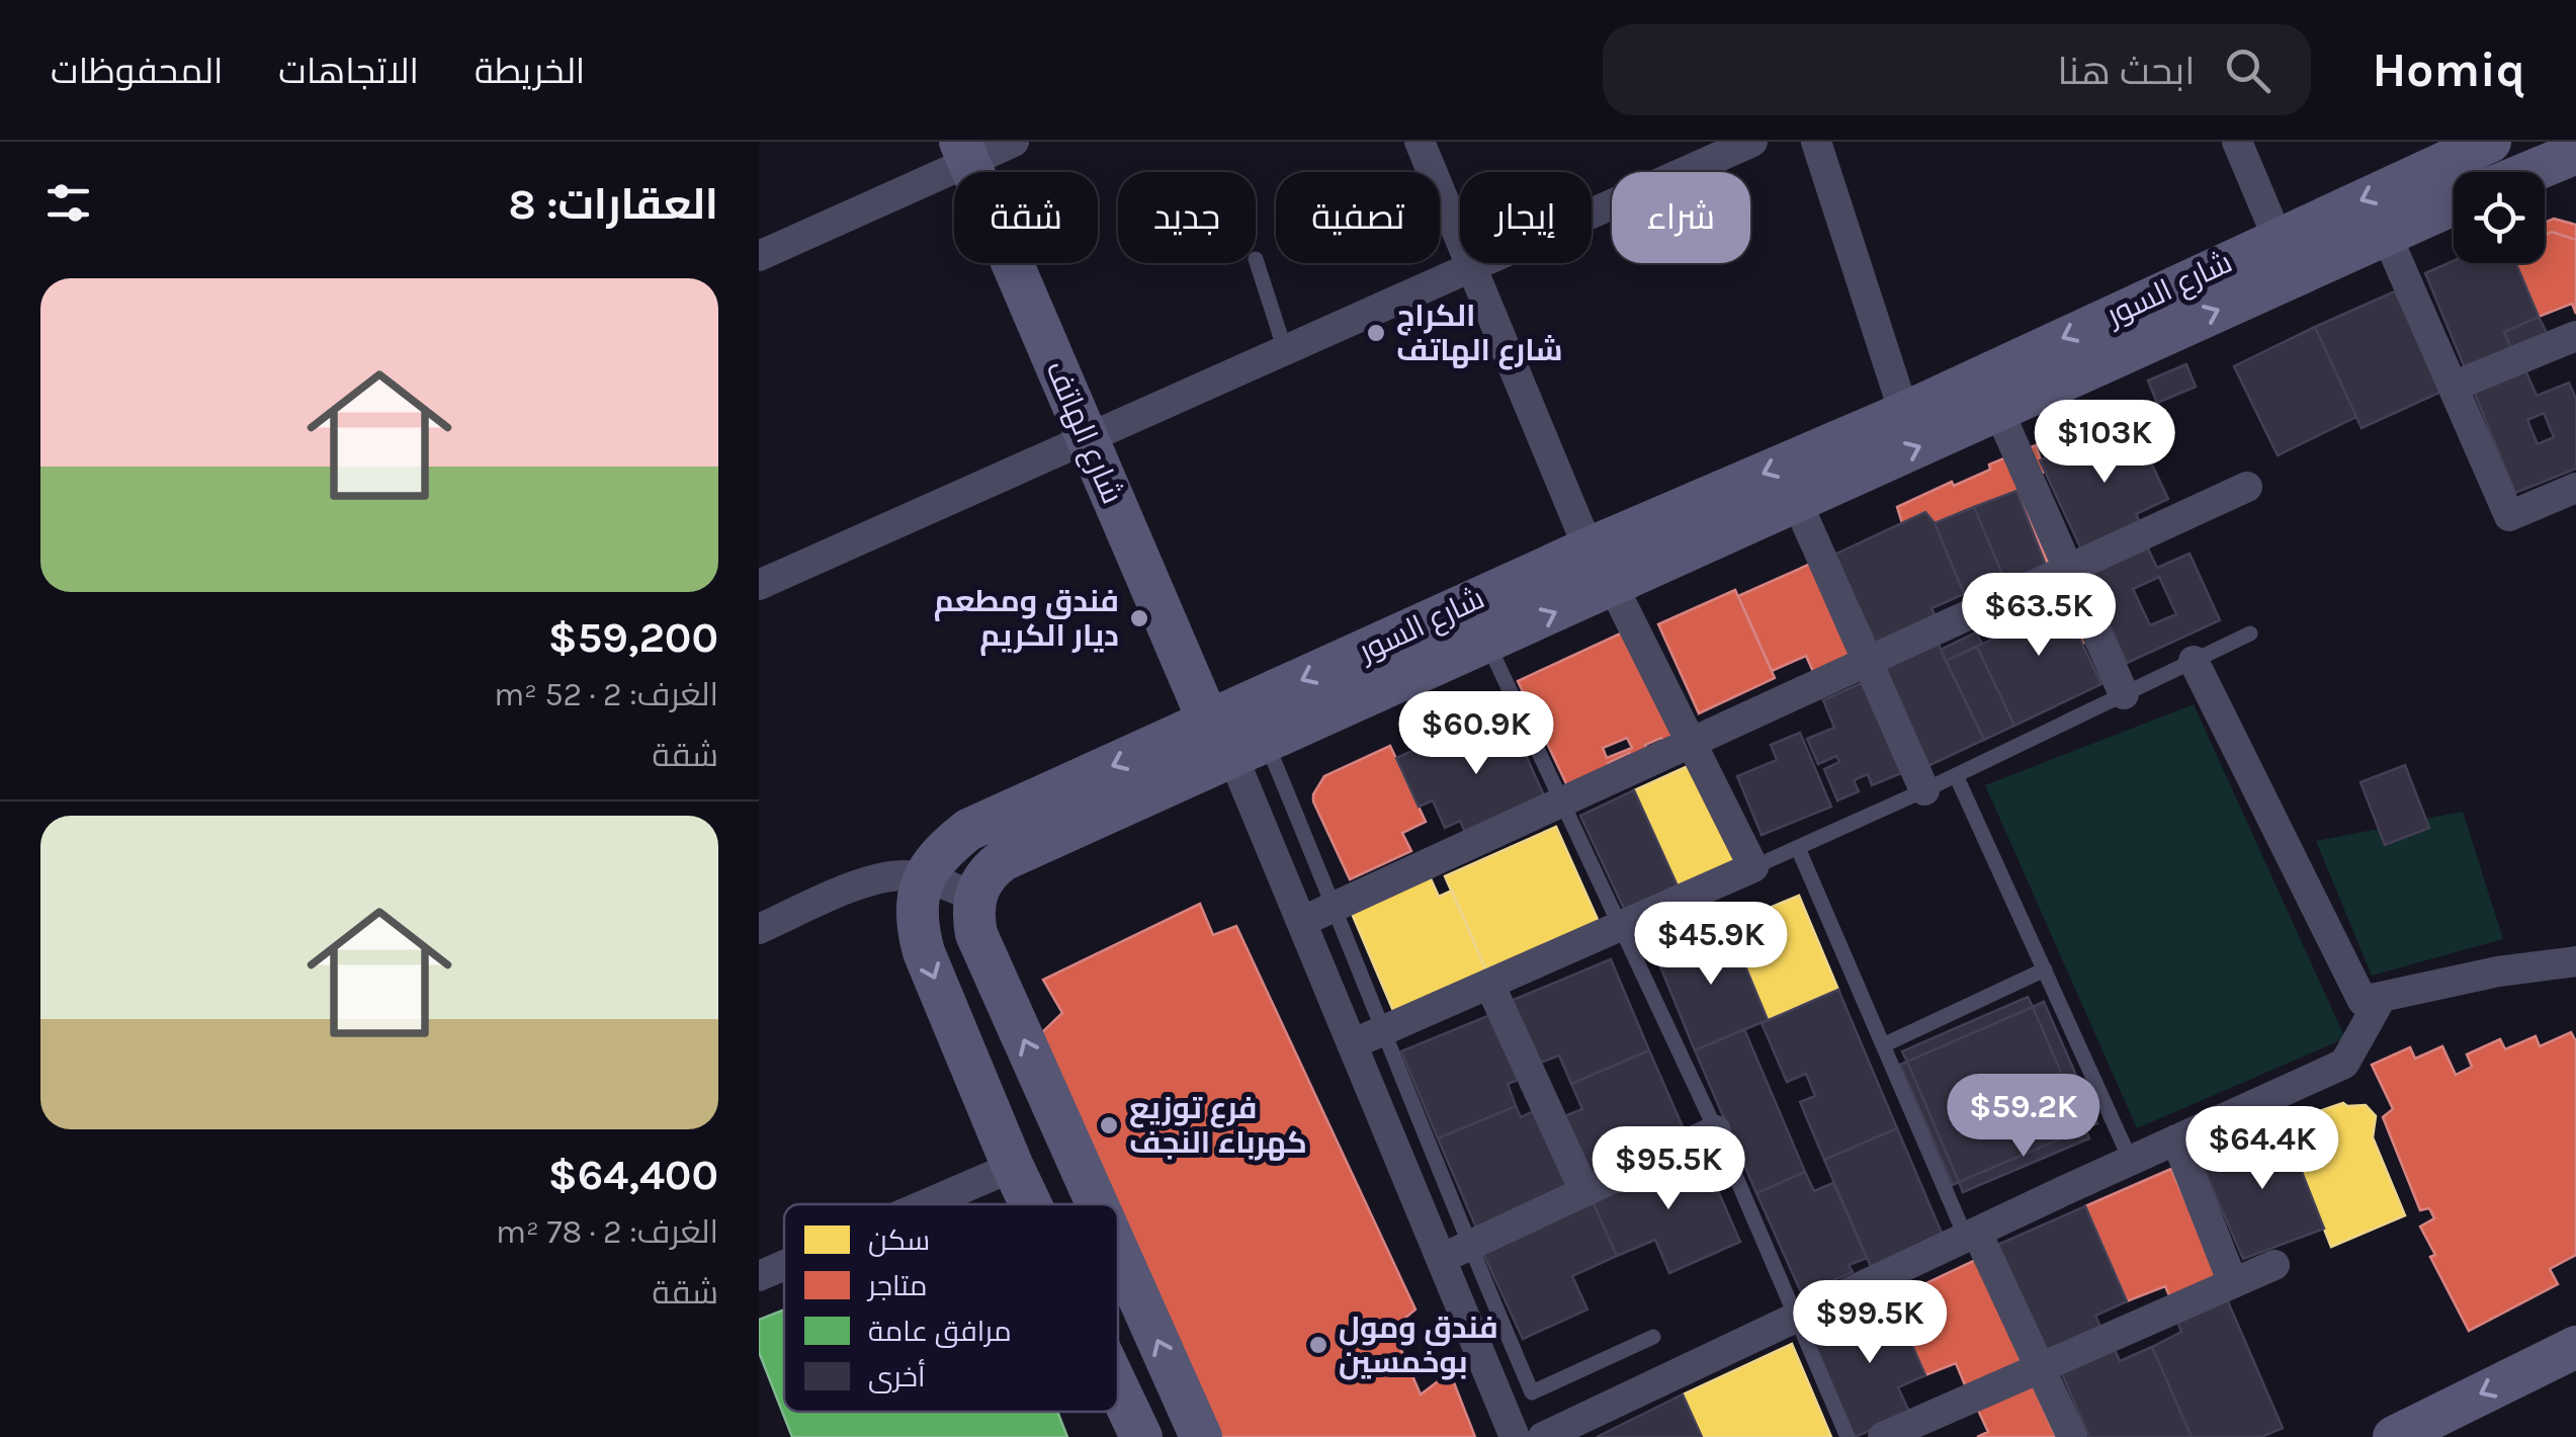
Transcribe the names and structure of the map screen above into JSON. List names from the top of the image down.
{
  "streets": {
    "street": ["شارع السور", "شارع الهاتف"]
  },
  "crossings": [
    ["شارع السور", "شارع الهاتف"]
  ],
  "places": [
    "الكراج شارع الهاتف",
    "فندق ومطعم ديار الكريم",
    "فرع توزيع كهرباء النجف",
    "فندق ومول بوخمسين"
  ],
  "legend": [
    "سكن",
    "متاجر",
    "مرافق عامة",
    "أخرى"
  ],
  "page": {
    "header": "Homiq",
    "search": "ابحث هنا",
    "nav": ["الخريطة", "الاتجاهات", "المحفوظات"],
    "heading": "العقارات: 8",
    "chip": [
      "شراء",
      "إيجار",
      "تصفية",
      "جديد",
      "شقة"
    ],
    "list": [
      {
        "name": "$59,200",
        "note": "الغرف: 2 · 52 m² · شقة"
      },
      {
        "name": "$64,400",
        "note": "الغرف: 2 · 78 m² · شقة"
      }
    ],
    "price": [
      "$103K",
      "$63.5K",
      "$60.9K",
      "$45.9K",
      "$59.2K",
      "$64.4K",
      "$95.5K",
      "$99.5K"
    ]
  }
}
